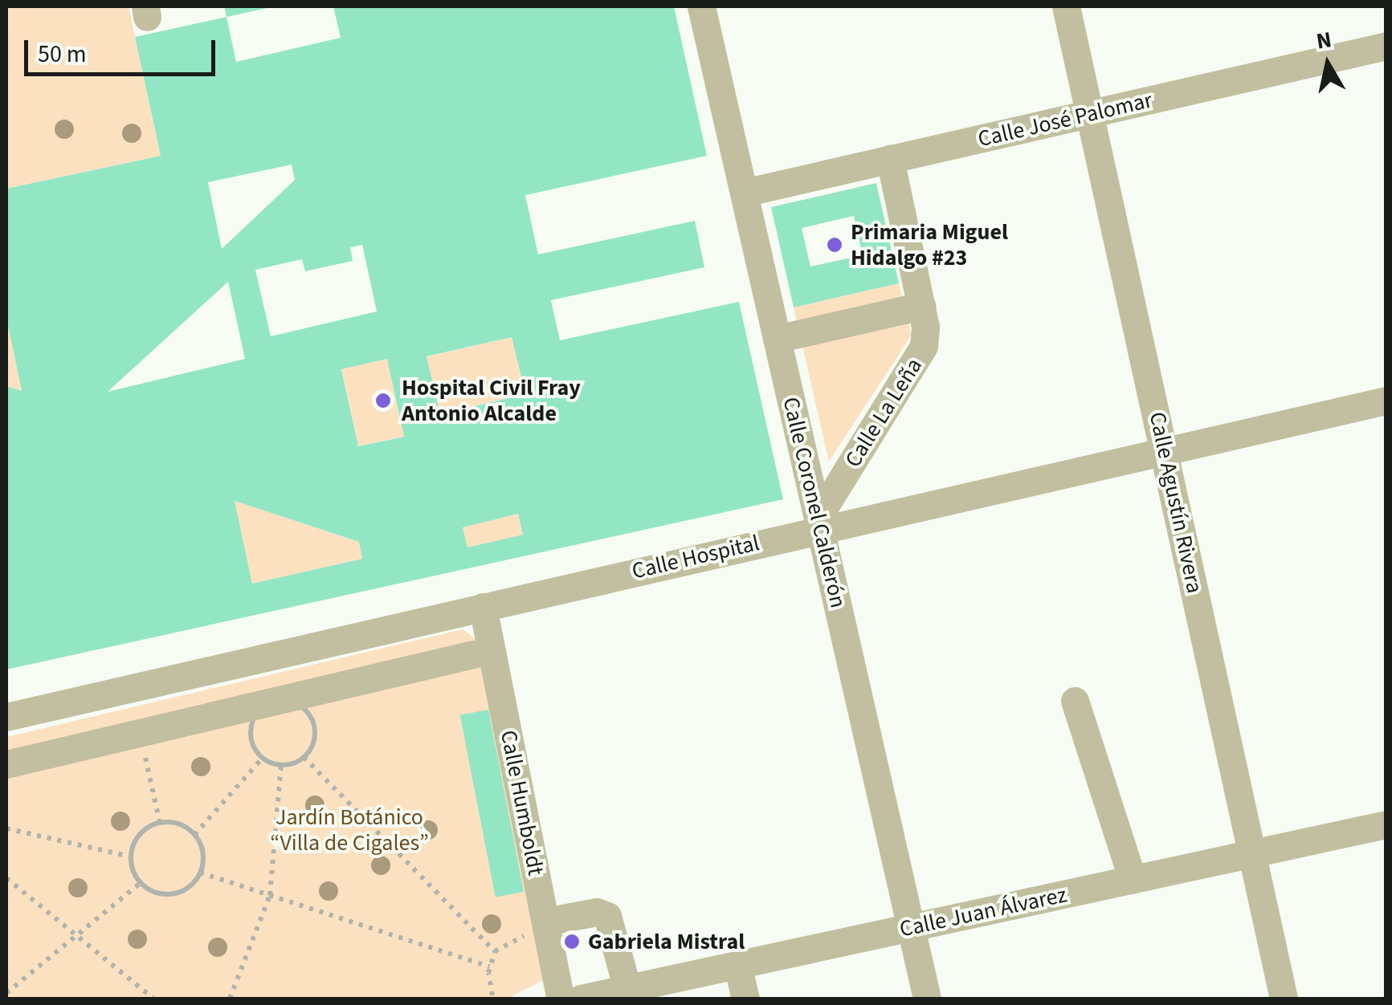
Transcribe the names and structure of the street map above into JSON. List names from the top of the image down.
{
  "streets": {
    "street": [
      "Calle José Palomar",
      "Calle La Leña",
      "Calle Coronel Calderón",
      "Calle Agustín Rivera",
      "Calle Hospital",
      "Calle Humboldt",
      "Calle Juan Álvarez"
    ]
  },
  "crossings": [
    ["Calle José Palomar", "Calle La Leña"],
    ["Calle José Palomar", "Calle Coronel Calderón"],
    ["Calle José Palomar", "Calle Agustín Rivera"],
    ["Calle La Leña", "Calle Coronel Calderón"],
    ["Calle La Leña", "Calle Hospital"],
    ["Calle Coronel Calderón", "Calle Hospital"],
    ["Calle Coronel Calderón", "Calle Juan Álvarez"],
    ["Calle Agustín Rivera", "Calle Hospital"],
    ["Calle Agustín Rivera", "Calle Juan Álvarez"],
    ["Calle Hospital", "Calle Humboldt"]
  ],
  "parks": ["Jardín Botánico “Villa de Cigales”"],
  "places": ["Primaria Miguel Hidalgo #23", "Hospital Civil Fray Antonio Alcalde", "Gabriela Mistral"],
  "scale_bar": "50 m",
  "north": "top"
}
